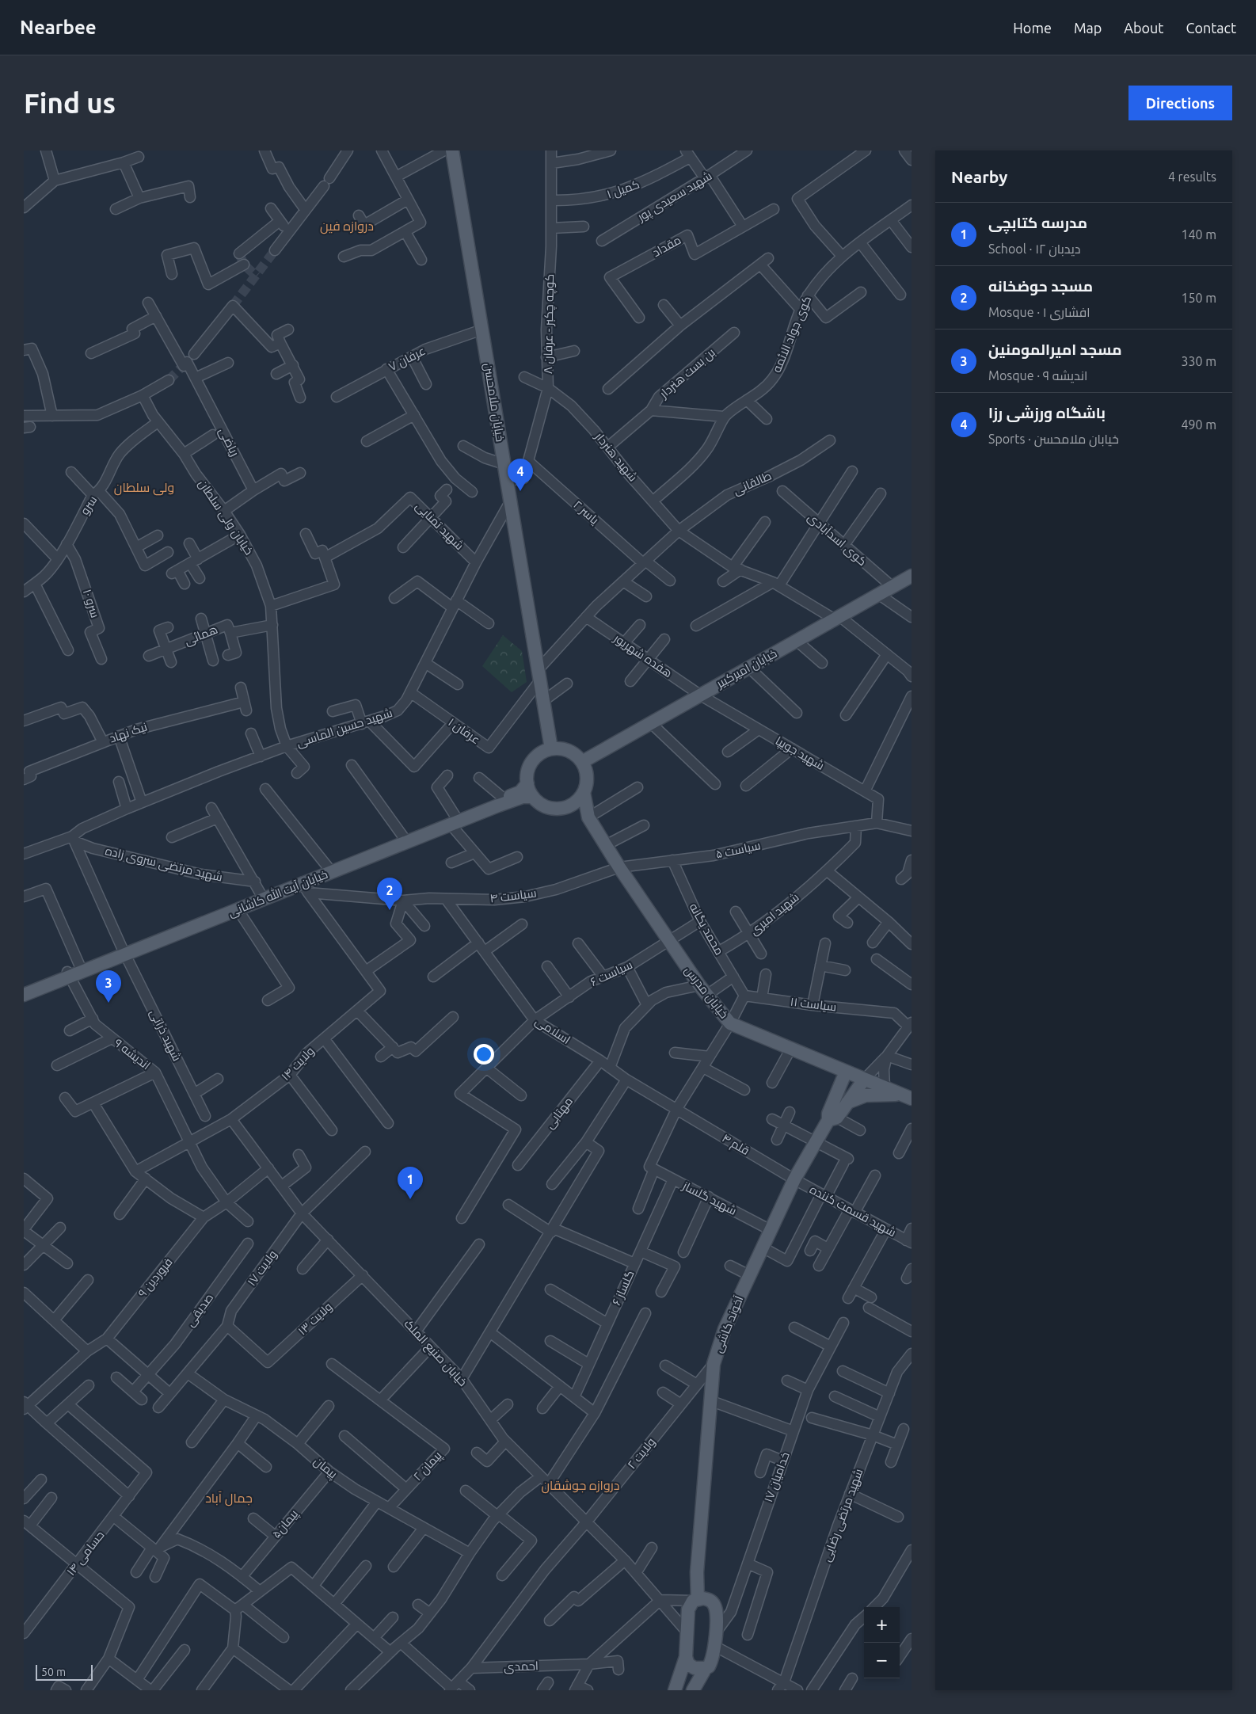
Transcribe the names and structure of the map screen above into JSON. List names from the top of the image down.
{
  "streets": {
    "main road": [
      "خیابان ملامحسن",
      "خیابان امیرکبیر",
      "خیابان آیت الله کاشانی",
      "خیابان مدرس",
      "آخوند کاشی"
    ],
    "street": [
      "کمیل ۱",
      "شهید سعیدی پور",
      "مقداد",
      "کوچه چکبر - عرفان ۸",
      "کوی جواد الائمه",
      "عرفان ۷",
      "بن بست هنردار",
      "ریاضی",
      "شهید هنردار",
      "طالقانی",
      "سرو",
      "یاسر ۲",
      "خیابان ولی سلطان",
      "شهید تمنایی",
      "کوی اسدآبادی",
      "سرو ۱۰",
      "همائی",
      "هفده شهریور",
      "شهید حسین الماسی",
      "عرفان ۱",
      "نیک نهاد",
      "شهید جویپا",
      "سیاست ۵",
      "شهید مرتضی سروی زاده",
      "سیاست ۴",
      "شهید امیری",
      "محمد یگانه",
      "سیاست ۶",
      "سیاست ۱۱",
      "اسلامی",
      "شهید ذراتی",
      "اندیشه ۹",
      "ولایت ۱۴",
      "مهتابی",
      "قلم ۴",
      "شهید گلساز",
      "شهید قسمت کننده",
      "ولایت ۱۷",
      "فروردین ۹",
      "گلساز ۶",
      "صدیقی",
      "ولایت ۱۳",
      "خیابان صنیع الملک",
      "ولایت ۲",
      "پیمان ۲",
      "پیمان",
      "خدامیان ۱۷",
      "شهید مرتضی رضایی",
      "پیمان۵",
      "حسامی ۱۴",
      "احمدی"
    ]
  },
  "crossings": [
    ["کمیل ۱", "کوچه چکبر - عرفان ۸"],
    ["کوچه چکبر - عرفان ۸", "خیابان ملامحسن"],
    ["کوچه چکبر - عرفان ۸", "شهید هنردار"],
    ["کوچه چکبر - عرفان ۸", "یاسر ۲"],
    ["عرفان ۷", "خیابان ملامحسن"],
    ["بن بست هنردار", "شهید هنردار"],
    ["خیابان ملامحسن", "طالقانی"],
    ["خیابان ملامحسن", "خیابان امیرکبیر"],
    ["خیابان ملامحسن", "شهید حسین الماسی"],
    ["خیابان ملامحسن", "عرفان ۱"],
    ["خیابان ملامحسن", "خیابان آیت الله کاشانی"],
    ["شهید هنردار", "طالقانی"],
    ["شهید هنردار", "خیابان امیرکبیر"],
    ["طالقانی", "یاسر ۲"],
    ["طالقانی", "هفده شهریور"],
    ["طالقانی", "عرفان ۱"],
    ["سرو", "خیابان ولی سلطان"],
    ["سرو", "سرو ۱۰"],
    ["خیابان ولی سلطان", "همائی"],
    ["خیابان ولی سلطان", "شهید حسین الماسی"],
    ["شهید تمنایی", "شهید حسین الماسی"],
    ["کوی اسدآبادی", "خیابان امیرکبیر"],
    ["هفده شهریور", "خیابان امیرکبیر"],
    ["هفده شهریور", "شهید جویپا"],
    ["خیابان امیرکبیر", "شهید جویپا"],
    ["خیابان امیرکبیر", "خیابان آیت الله کاشانی"],
    ["شهید حسین الماسی", "عرفان ۱"],
    ["شهید حسین الماسی", "شهید مرتضی سروی زاده"],
    ["شهید حسین الماسی", "شهید ذراتی"],
    ["شهید جویپا", "سیاست ۵"],
    ["سیاست ۵", "سیاست ۴"],
    ["سیاست ۵", "شهید امیری"],
    ["سیاست ۵", "محمد یگانه"],
    ["سیاست ۵", "خیابان مدرس"],
    ["شهید مرتضی سروی زاده", "شهید ذراتی"],
    ["خیابان آیت الله کاشانی", "سیاست ۴"],
    ["خیابان آیت الله کاشانی", "شهید ذراتی"],
    ["خیابان آیت الله کاشانی", "اندیشه ۹"],
    ["سیاست ۴", "خیابان مدرس"],
    ["سیاست ۴", "اسلامی"],
    ["شهید امیری", "محمد یگانه"],
    ["محمد یگانه", "سیاست ۶"],
    ["محمد یگانه", "سیاست ۱۱"],
    ["سیاست ۶", "خیابان مدرس"],
    ["سیاست ۶", "اسلامی"],
    ["خیابان مدرس", "آخوند کاشی"],
    ["اسلامی", "مهتابی"],
    ["اسلامی", "قلم ۴"],
    ["اندیشه ۹", "ولایت ۱۴"],
    ["اندیشه ۹", "فروردین ۹"],
    ["ولایت ۱۴", "خیابان صنیع الملک"],
    ["قلم ۴", "شهید قسمت کننده"],
    ["قلم ۴", "آخوند کاشی"],
    ["شهید گلساز", "گلساز ۶"],
    ["شهید گلساز", "آخوند کاشی"],
    ["شهید قسمت کننده", "آخوند کاشی"],
    ["ولایت ۱۷", "ولایت ۱۳"],
    ["ولایت ۱۷", "خیابان صنیع الملک"],
    ["فروردین ۹", "خیابان صنیع الملک"],
    ["ولایت ۱۳", "خیابان صنیع الملک"],
    ["آخوند کاشی", "خیابان صنیع الملک"],
    ["آخوند کاشی", "ولایت ۲"],
    ["خیابان صنیع الملک", "ولایت ۲"],
    ["ولایت ۲", "احمدی"],
    ["پیمان ۲", "پیمان"],
    ["پیمان", "پیمان۵"]
  ],
  "districts": [
    "دروازه فین",
    "ولی سلطان",
    "دروازه جوشقان",
    "جمال آباد"
  ],
  "scale_bar": "50 m",
  "page": {
    "header": "Nearbee",
    "nav": [
      "Home",
      "Map",
      "About",
      "Contact"
    ],
    "buttons": "Directions",
    "title": "Find us",
    "heading": ["Nearby", "4 results"],
    "list": [
      {
        "mark": "1",
        "name": "مدرسه کتابچی",
        "note": "School · دیدبان ۱۲",
        "value": "140 m"
      },
      {
        "mark": "2",
        "name": "مسجد حوضخانه",
        "note": "Mosque · افشاری ۱",
        "value": "150 m"
      },
      {
        "mark": "3",
        "name": "مسجد امیرالمومنین",
        "note": "Mosque · اندیشه ۹",
        "value": "330 m"
      },
      {
        "mark": "4",
        "name": "باشگاه ورزشی رزا",
        "note": "Sports · خیابان ملامحسن",
        "value": "490 m"
      }
    ],
    "pins": [
      "4",
      "2",
      "3",
      "1"
    ],
    "map_buttons": ["+", "−"],
    "scale": "50 m"
  }
}
